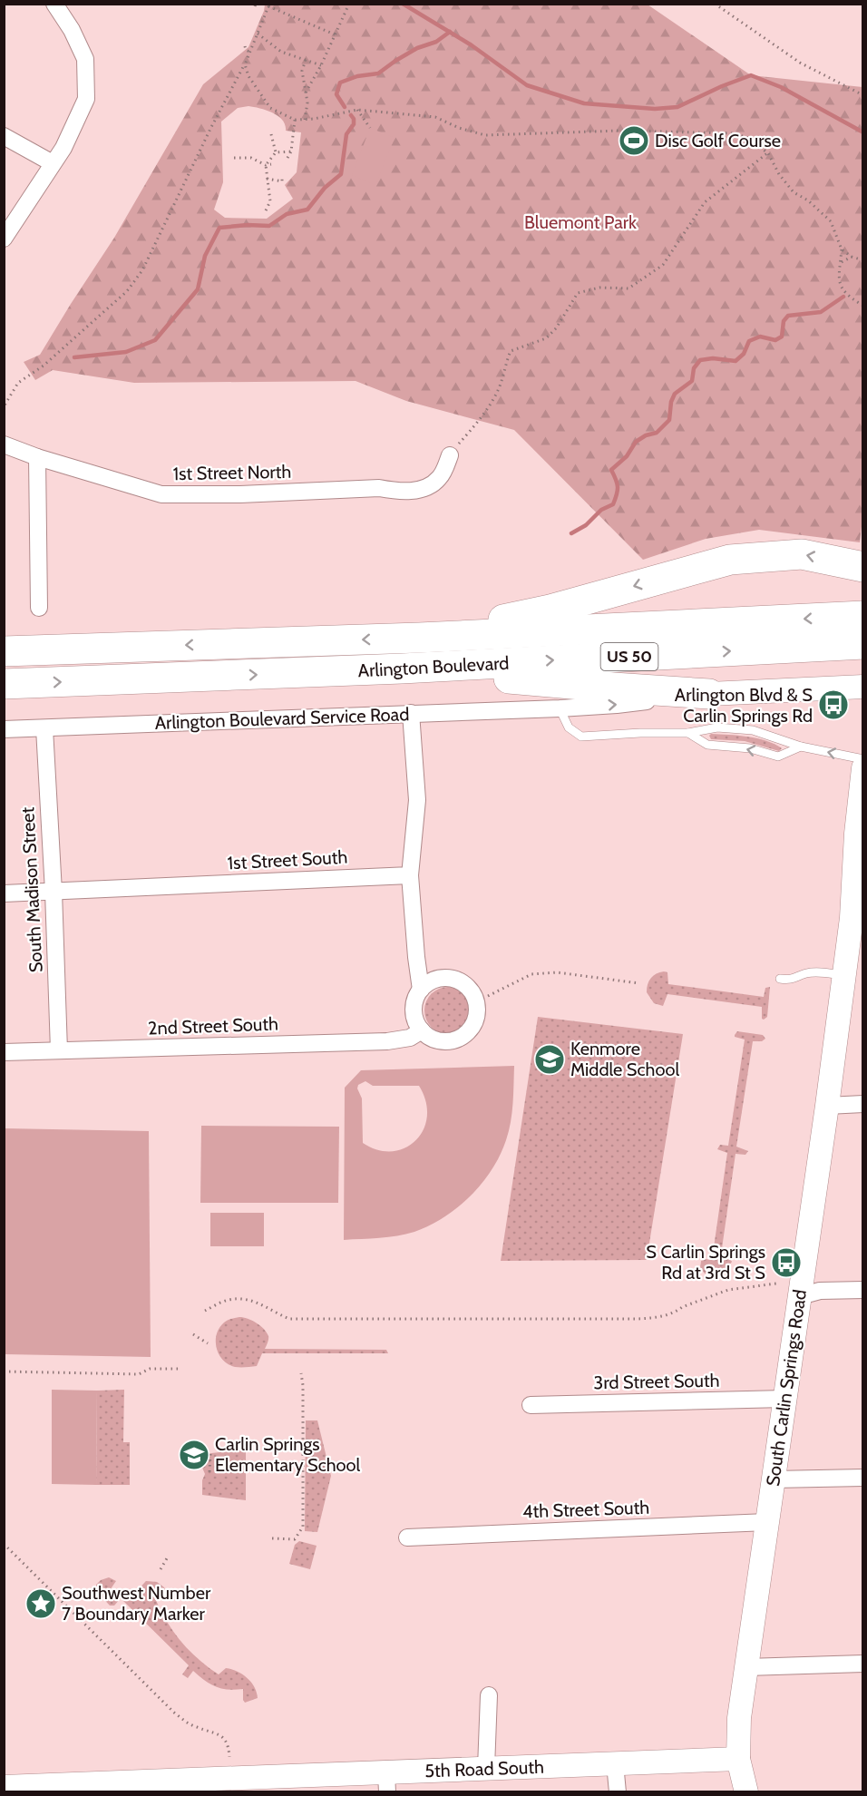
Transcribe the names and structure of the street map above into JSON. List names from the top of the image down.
{
  "streets": {
    "highway": ["US 50", "Arlington Boulevard"],
    "main road": ["Arlington Boulevard Service Road", "South Carlin Springs Road", "5th Road South"],
    "street": [
      "1st Street North",
      "1st Street South",
      "South Madison Street",
      "2nd Street South",
      "3rd Street South",
      "4th Street South"
    ]
  },
  "crossings": [
    ["Arlington Boulevard Service Road", "South Madison Street"],
    ["1st Street South", "South Madison Street"],
    ["South Madison Street", "2nd Street South"],
    ["3rd Street South", "South Carlin Springs Road"],
    ["South Carlin Springs Road", "4th Street South"],
    ["South Carlin Springs Road", "5th Road South"]
  ],
  "parks": ["Bluemont Park"],
  "places": {
    "sports": ["Disc Golf Course"],
    "bus stop": ["Arlington Blvd & S Carlin Springs Rd", "S Carlin Springs Rd at 3rd St S"],
    "school or university": ["Kenmore Middle School", "Carlin Springs Elementary School"],
    "place": ["Southwest Number 7 Boundary Marker"]
  }
}
